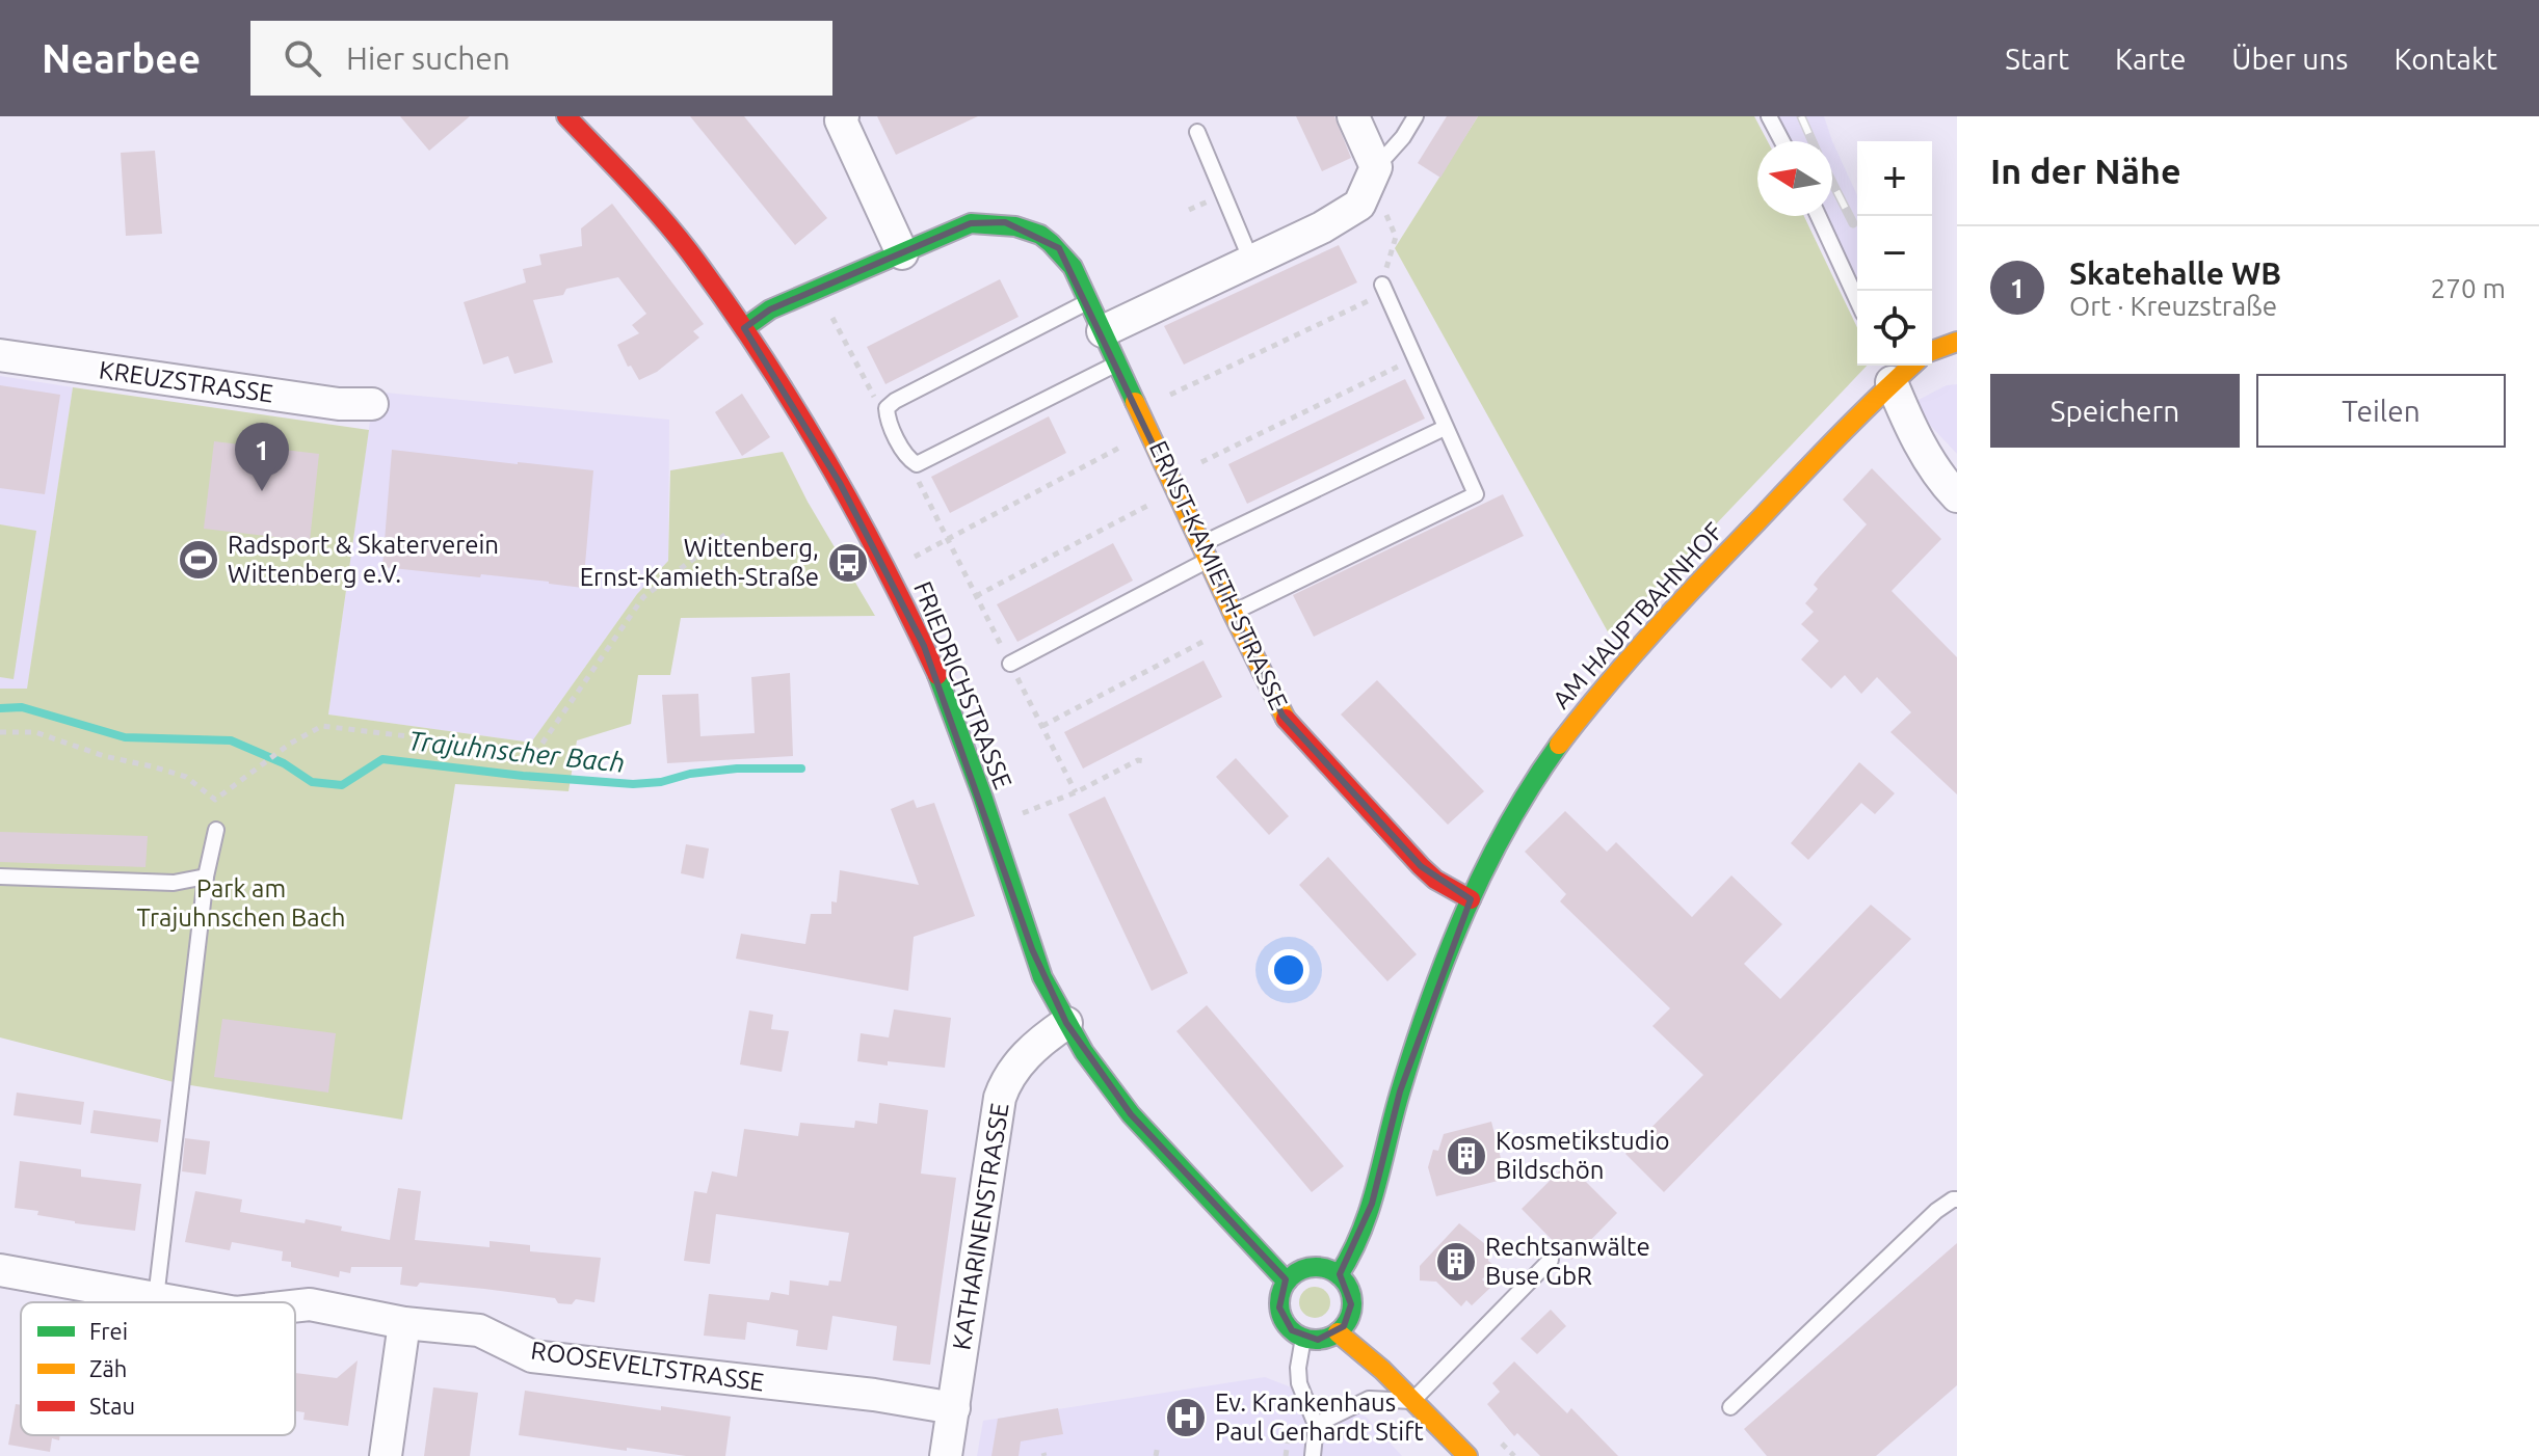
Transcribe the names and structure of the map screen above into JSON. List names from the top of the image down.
{
  "streets": {
    "street": [
      "KREUZSTRASSE",
      "ERNST-KAMIETH-STRASSE",
      "AM HAUPTBAHNHOF",
      "FRIEDRICHSTRASSE",
      "KATHARINENSTRASSE",
      "ROOSEVELTSTRASSE"
    ]
  },
  "crossings": [
    ["ERNST-KAMIETH-STRASSE", "AM HAUPTBAHNHOF"],
    ["ERNST-KAMIETH-STRASSE", "FRIEDRICHSTRASSE"],
    ["AM HAUPTBAHNHOF", "FRIEDRICHSTRASSE"],
    ["FRIEDRICHSTRASSE", "KATHARINENSTRASSE"],
    ["KATHARINENSTRASSE", "ROOSEVELTSTRASSE"]
  ],
  "water": ["Trajuhnscher Bach"],
  "parks": ["Park am Trajuhnschen Bach"],
  "places": {
    "sports": ["Radsport & Skaterverein Wittenberg e.V."],
    "bus stop": ["Wittenberg, Ernst-Kamieth-Straße"],
    "building": ["Kosmetikstudio Bildschön", "Rechtsanwälte Buse GbR"],
    "hospital": ["Ev. Krankenhaus Paul Gerhardt Stift"]
  },
  "legend": ["Frei", "Zäh", "Stau"],
  "north": "left",
  "page": {
    "header": "Nearbee",
    "search": "Hier suchen",
    "nav": [
      "Start",
      "Karte",
      "Über uns",
      "Kontakt"
    ],
    "heading": "In der Nähe",
    "map_buttons": ["+", "−"],
    "list": [
      {
        "mark": "1",
        "name": "Skatehalle WB",
        "note": "Ort · Kreuzstraße",
        "value": "270 m"
      }
    ],
    "buttons": ["Speichern", "Teilen"],
    "pins": "1"
  }
}
